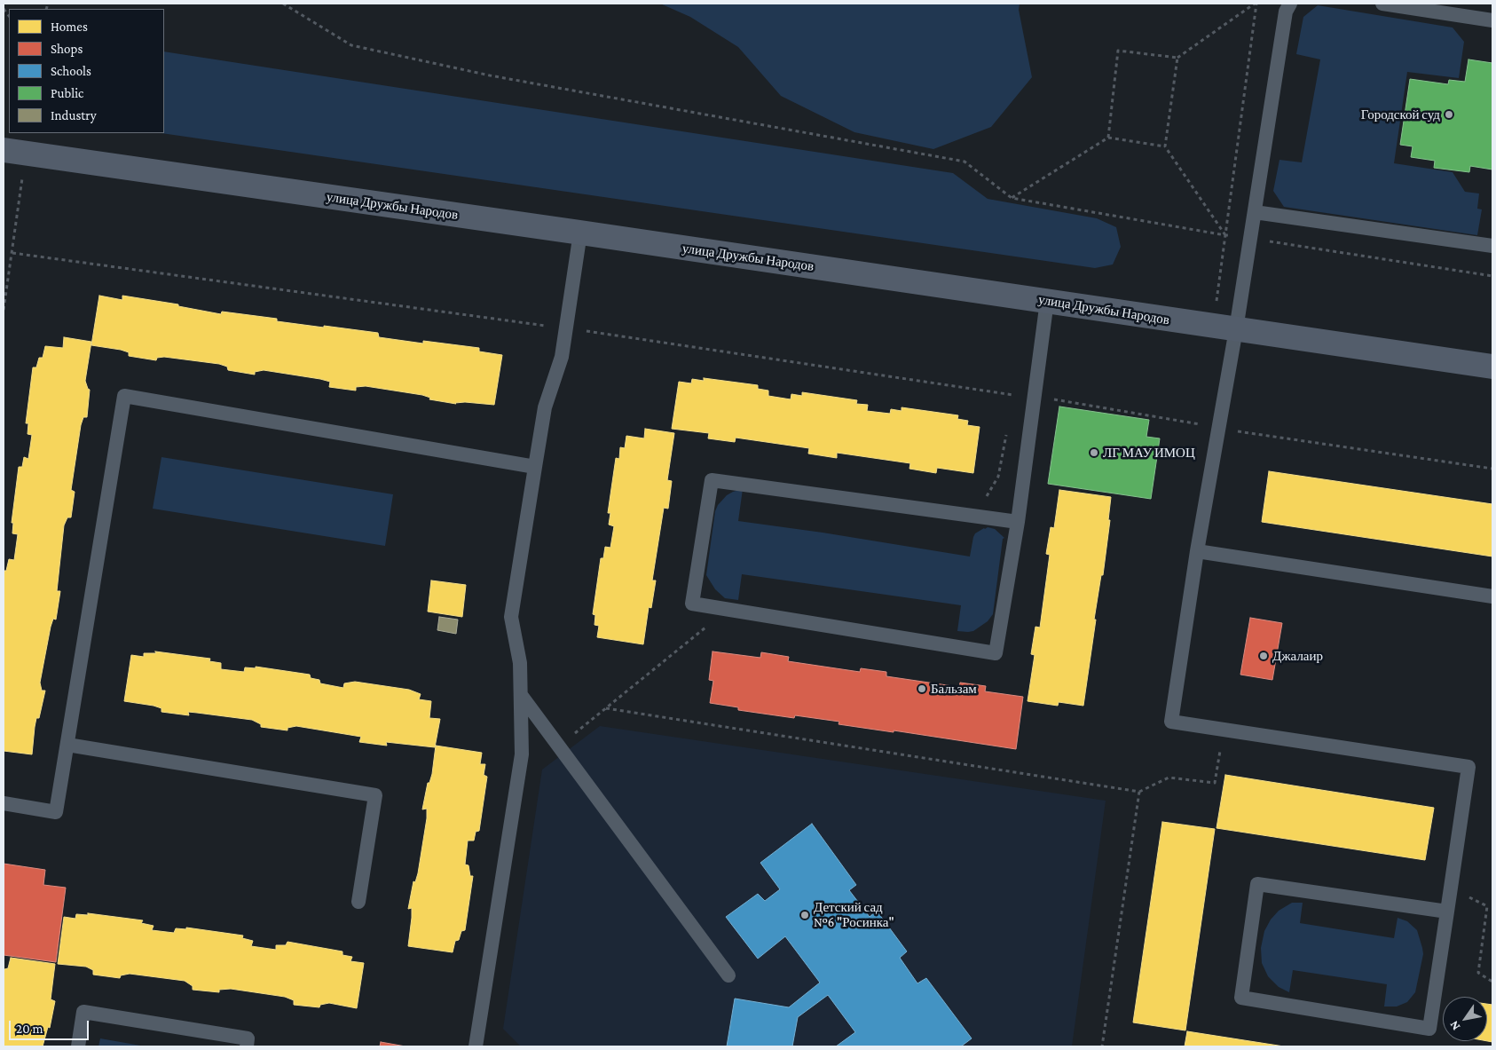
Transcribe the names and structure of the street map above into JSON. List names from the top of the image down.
{
  "streets": {
    "street": ["улица Дружбы Народов"]
  },
  "places": [
    "Городской суд",
    "ЛГ МАУ ИМОЦ",
    "Джалаир",
    "Бальзам",
    "Детский сад №6 \"Росинка\""
  ],
  "legend": [
    "Homes",
    "Shops",
    "Schools",
    "Public",
    "Industry"
  ],
  "scale_bar": "20 m",
  "north": "bottom left"
}
